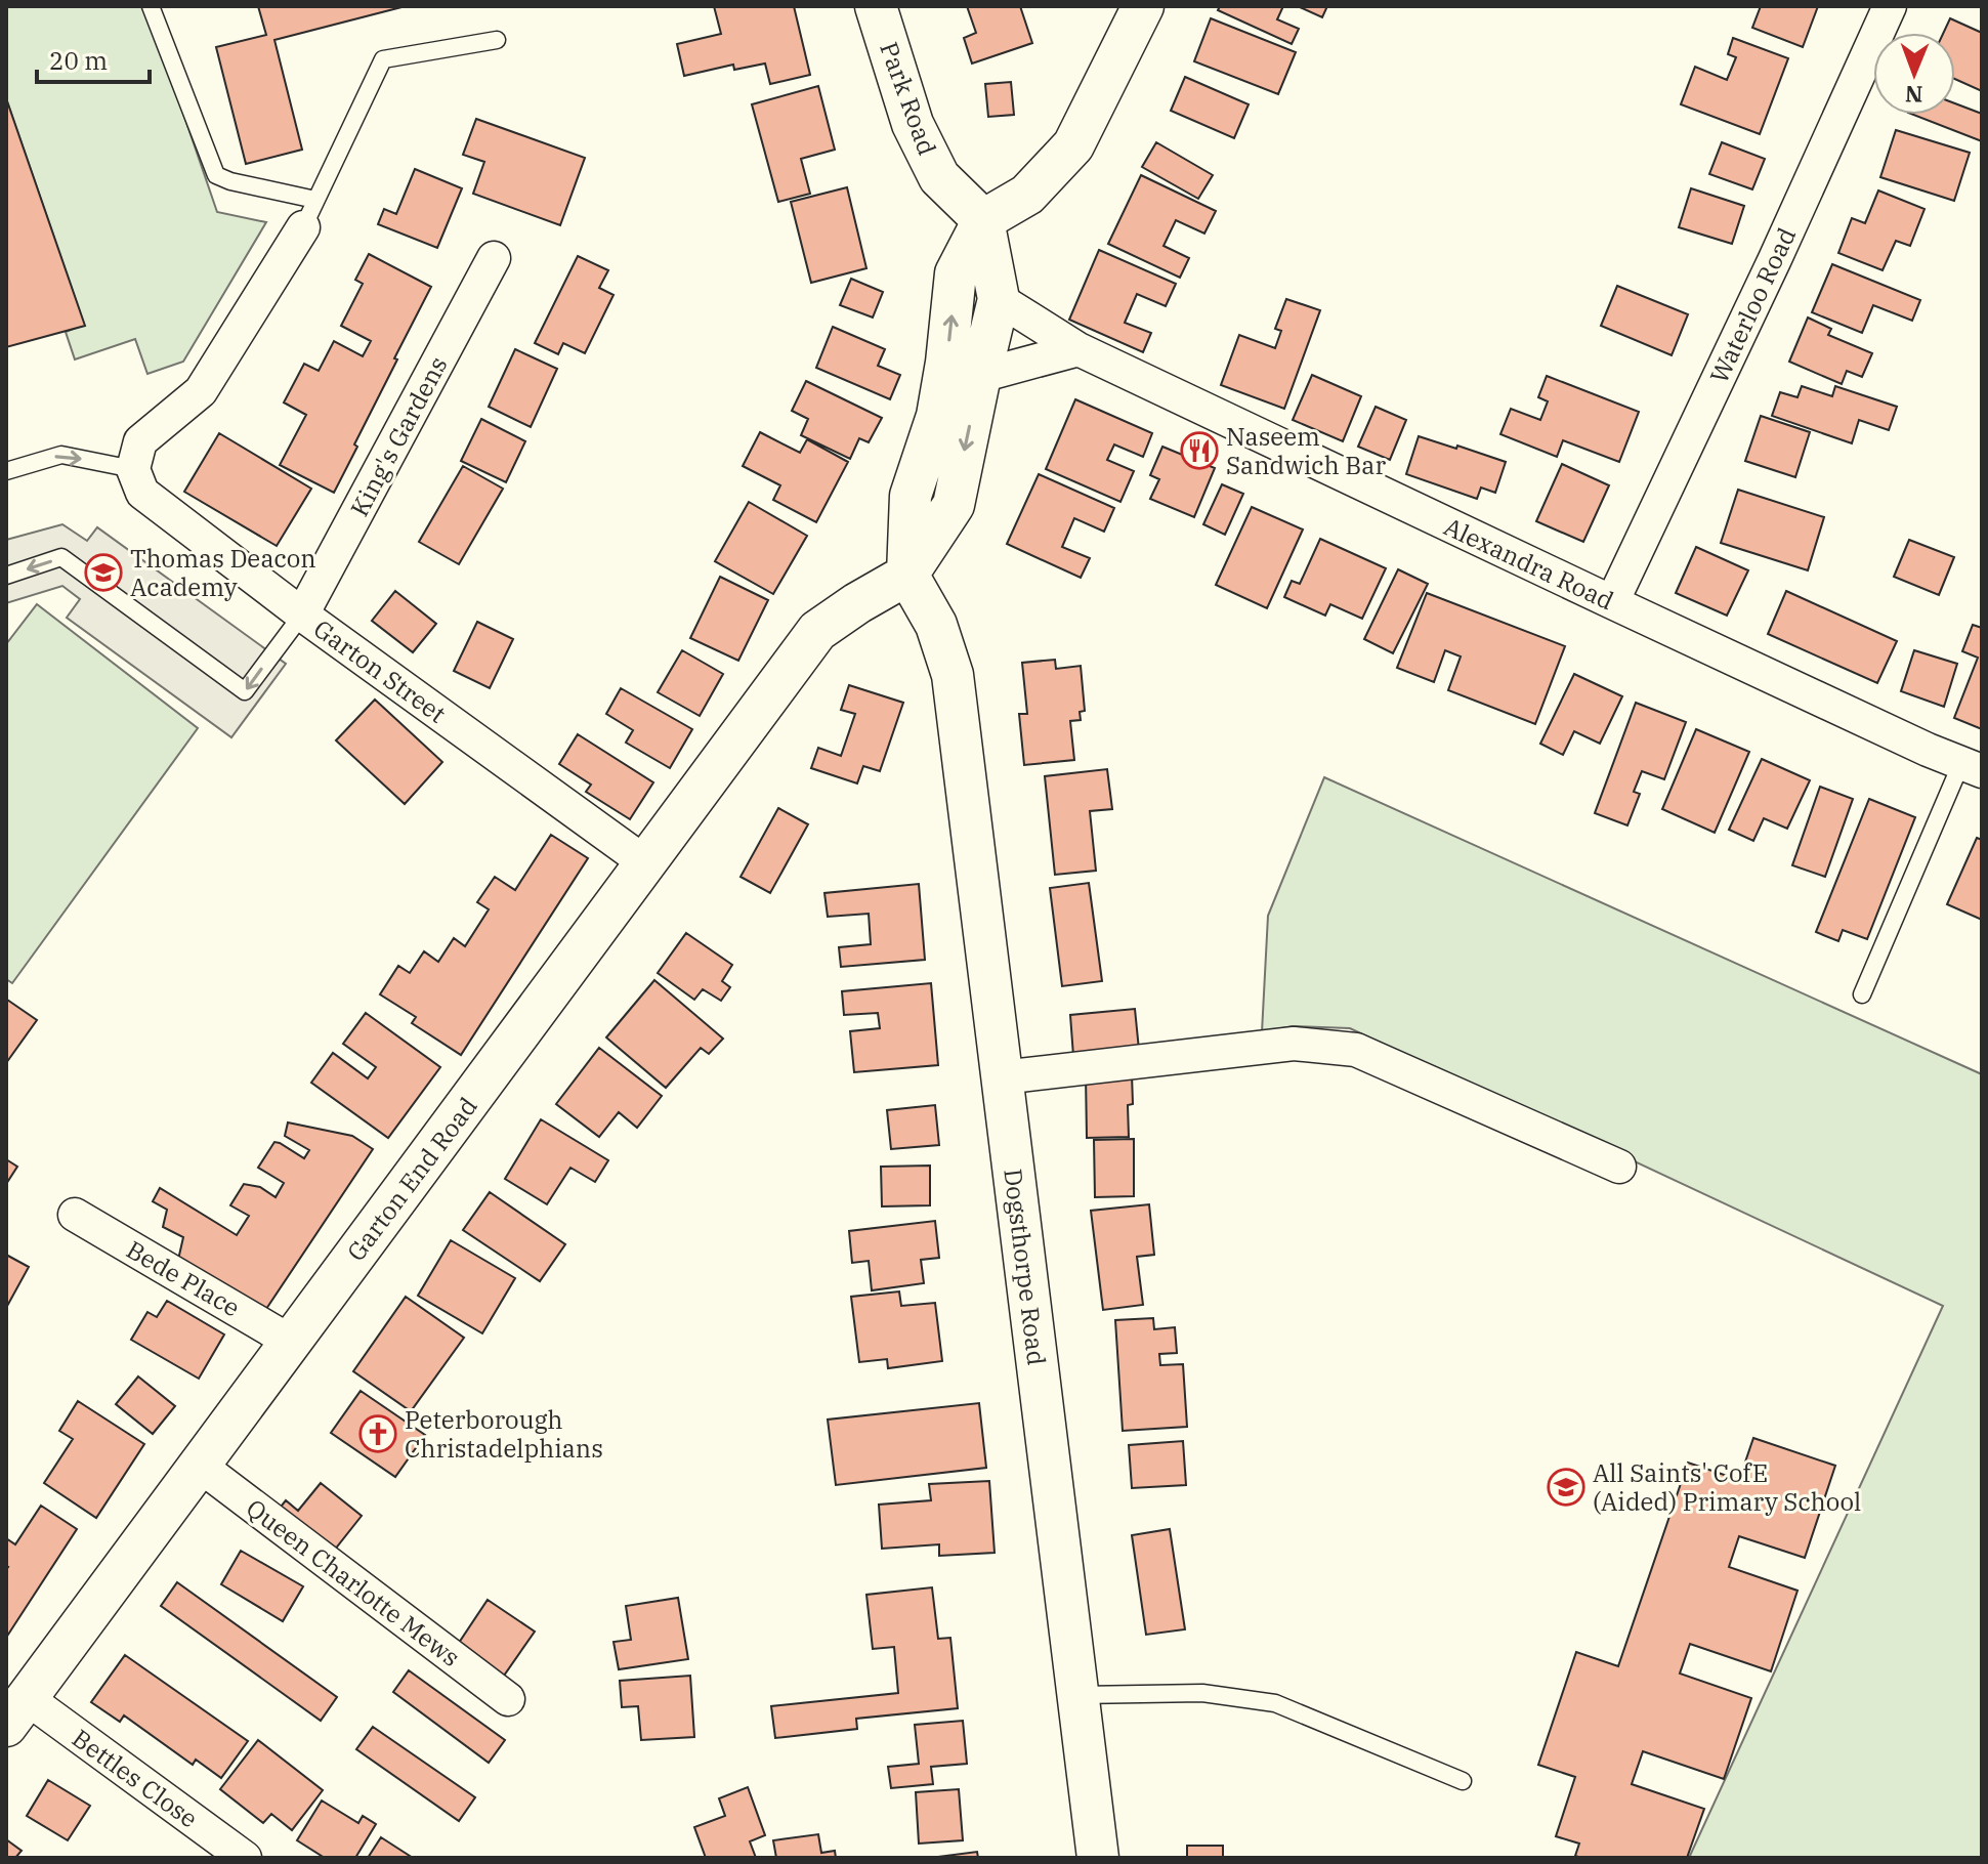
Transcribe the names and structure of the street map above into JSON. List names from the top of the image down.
{
  "streets": {
    "street": [
      "Park Road",
      "Waterloo Road",
      "King's Gardens",
      "Alexandra Road",
      "Garton Street",
      "Garton End Road",
      "Dogsthorpe Road",
      "Bede Place",
      "Queen Charlotte Mews",
      "Bettles Close"
    ]
  },
  "crossings": [
    ["Waterloo Road", "Alexandra Road"],
    ["King's Gardens", "Garton Street"],
    ["Garton Street", "Garton End Road"],
    ["Garton End Road", "Dogsthorpe Road"],
    ["Garton End Road", "Bede Place"],
    ["Garton End Road", "Queen Charlotte Mews"],
    ["Garton End Road", "Bettles Close"]
  ],
  "places": {
    "restaurant": ["Naseem Sandwich Bar"],
    "school or university": ["Thomas Deacon Academy", "All Saints' CofE (Aided) Primary School"],
    "church": ["Peterborough Christadelphians"]
  },
  "scale_bar": "20 m",
  "north": "bottom"
}
